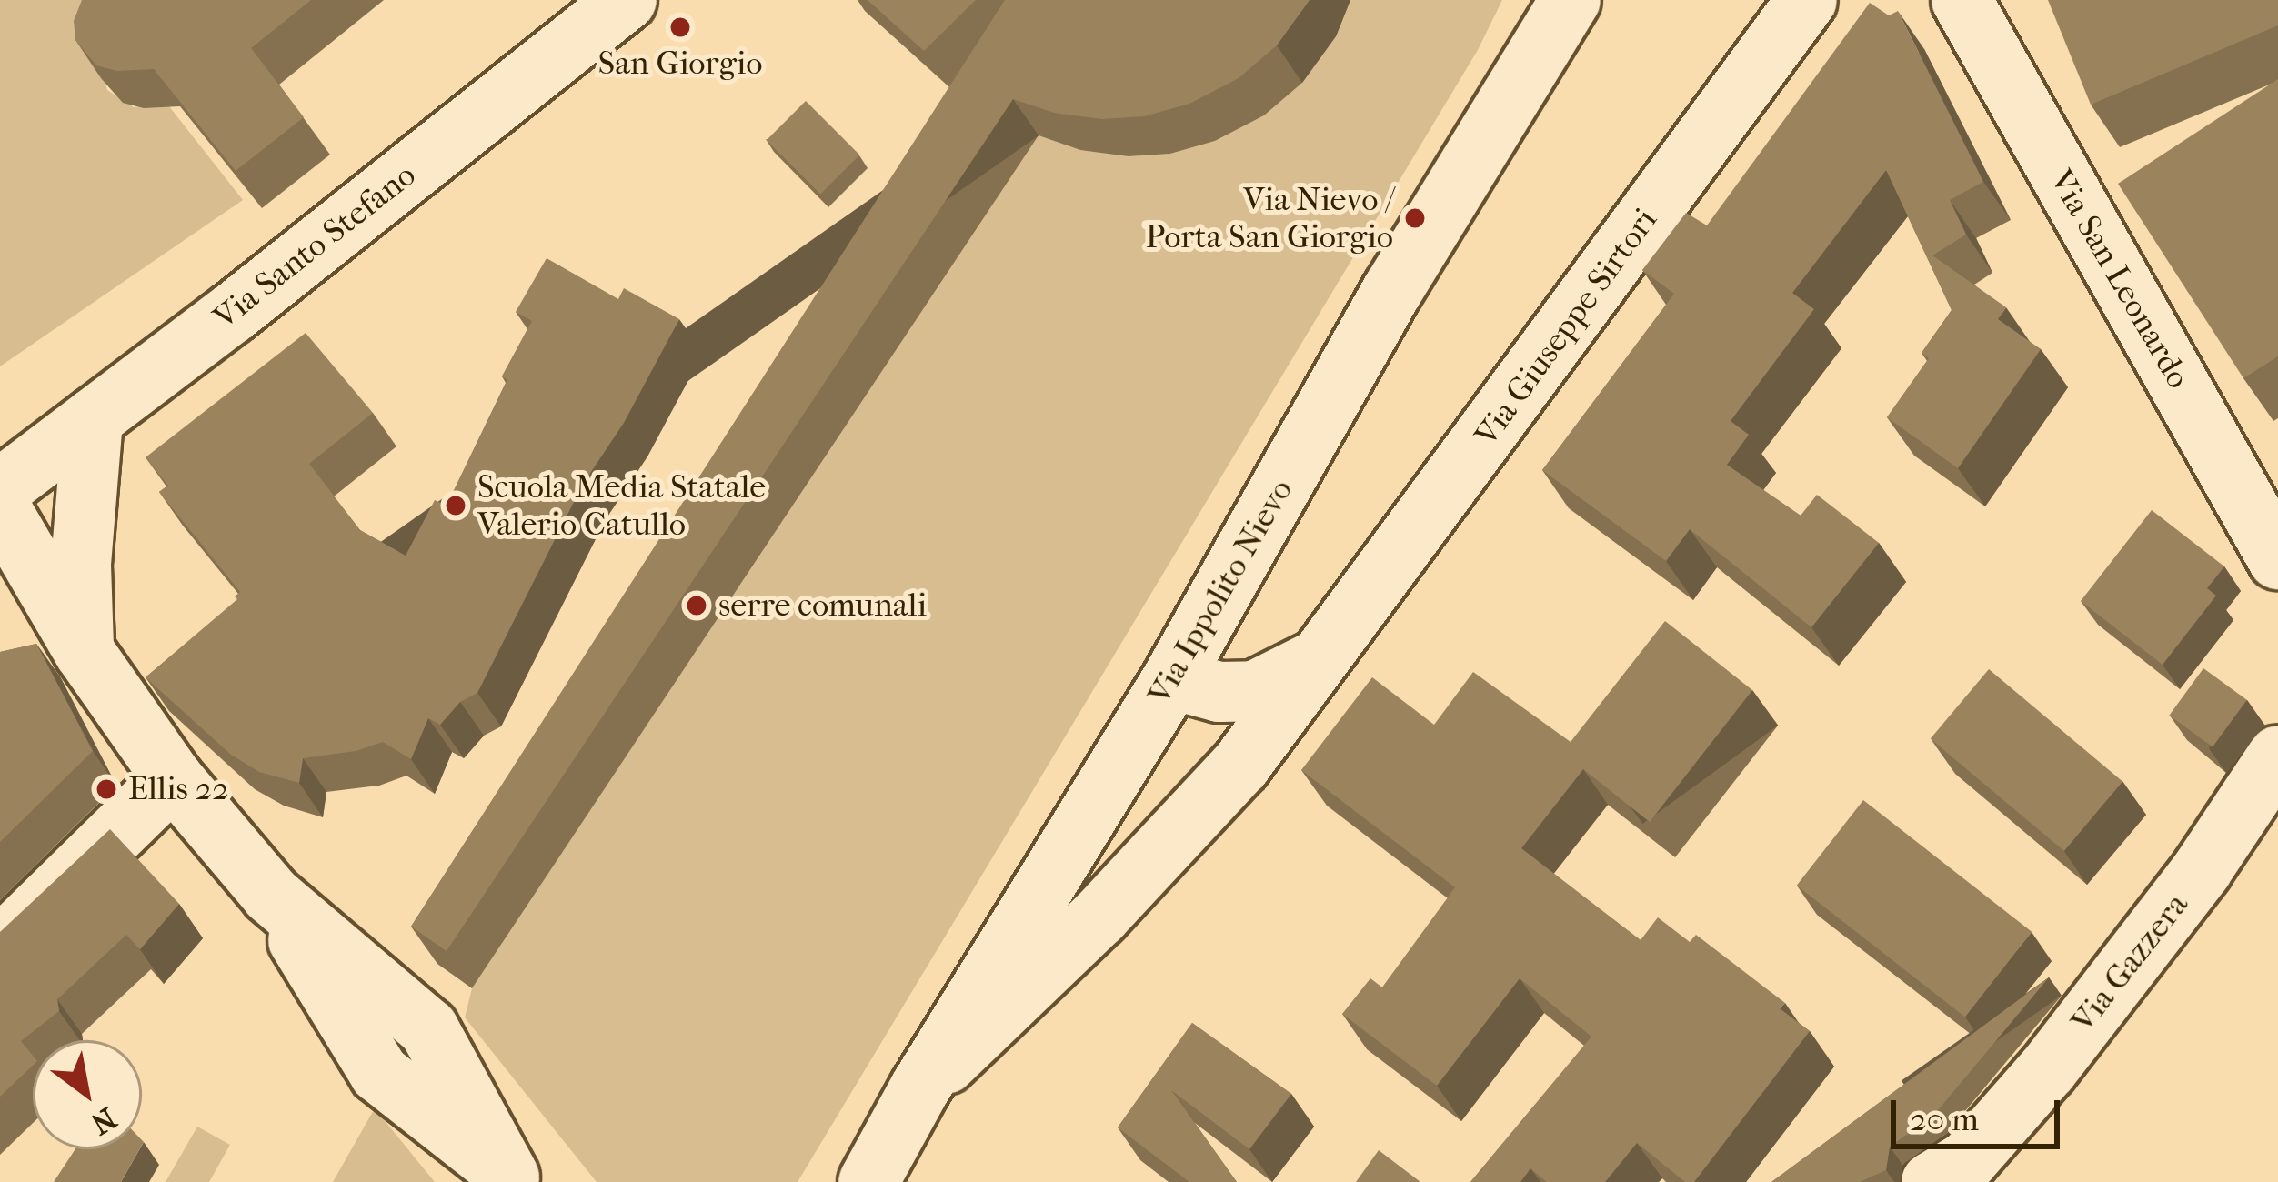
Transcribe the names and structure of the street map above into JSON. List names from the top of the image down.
{
  "streets": {
    "street": [
      "Via Santo Stefano",
      "Via San Leonardo",
      "Via Giuseppe Sirtori",
      "Via Ippolito Nievo",
      "Via Gazzera"
    ]
  },
  "crossings": [
    ["Via Giuseppe Sirtori", "Via Ippolito Nievo"]
  ],
  "places": [
    "San Giorgio",
    "Via Nievo / Porta San Giorgio",
    "Scuola Media Statale Valerio Catullo",
    "serre comunali",
    "Ellis 22"
  ],
  "scale_bar": "20 m",
  "north": "bottom right"
}
